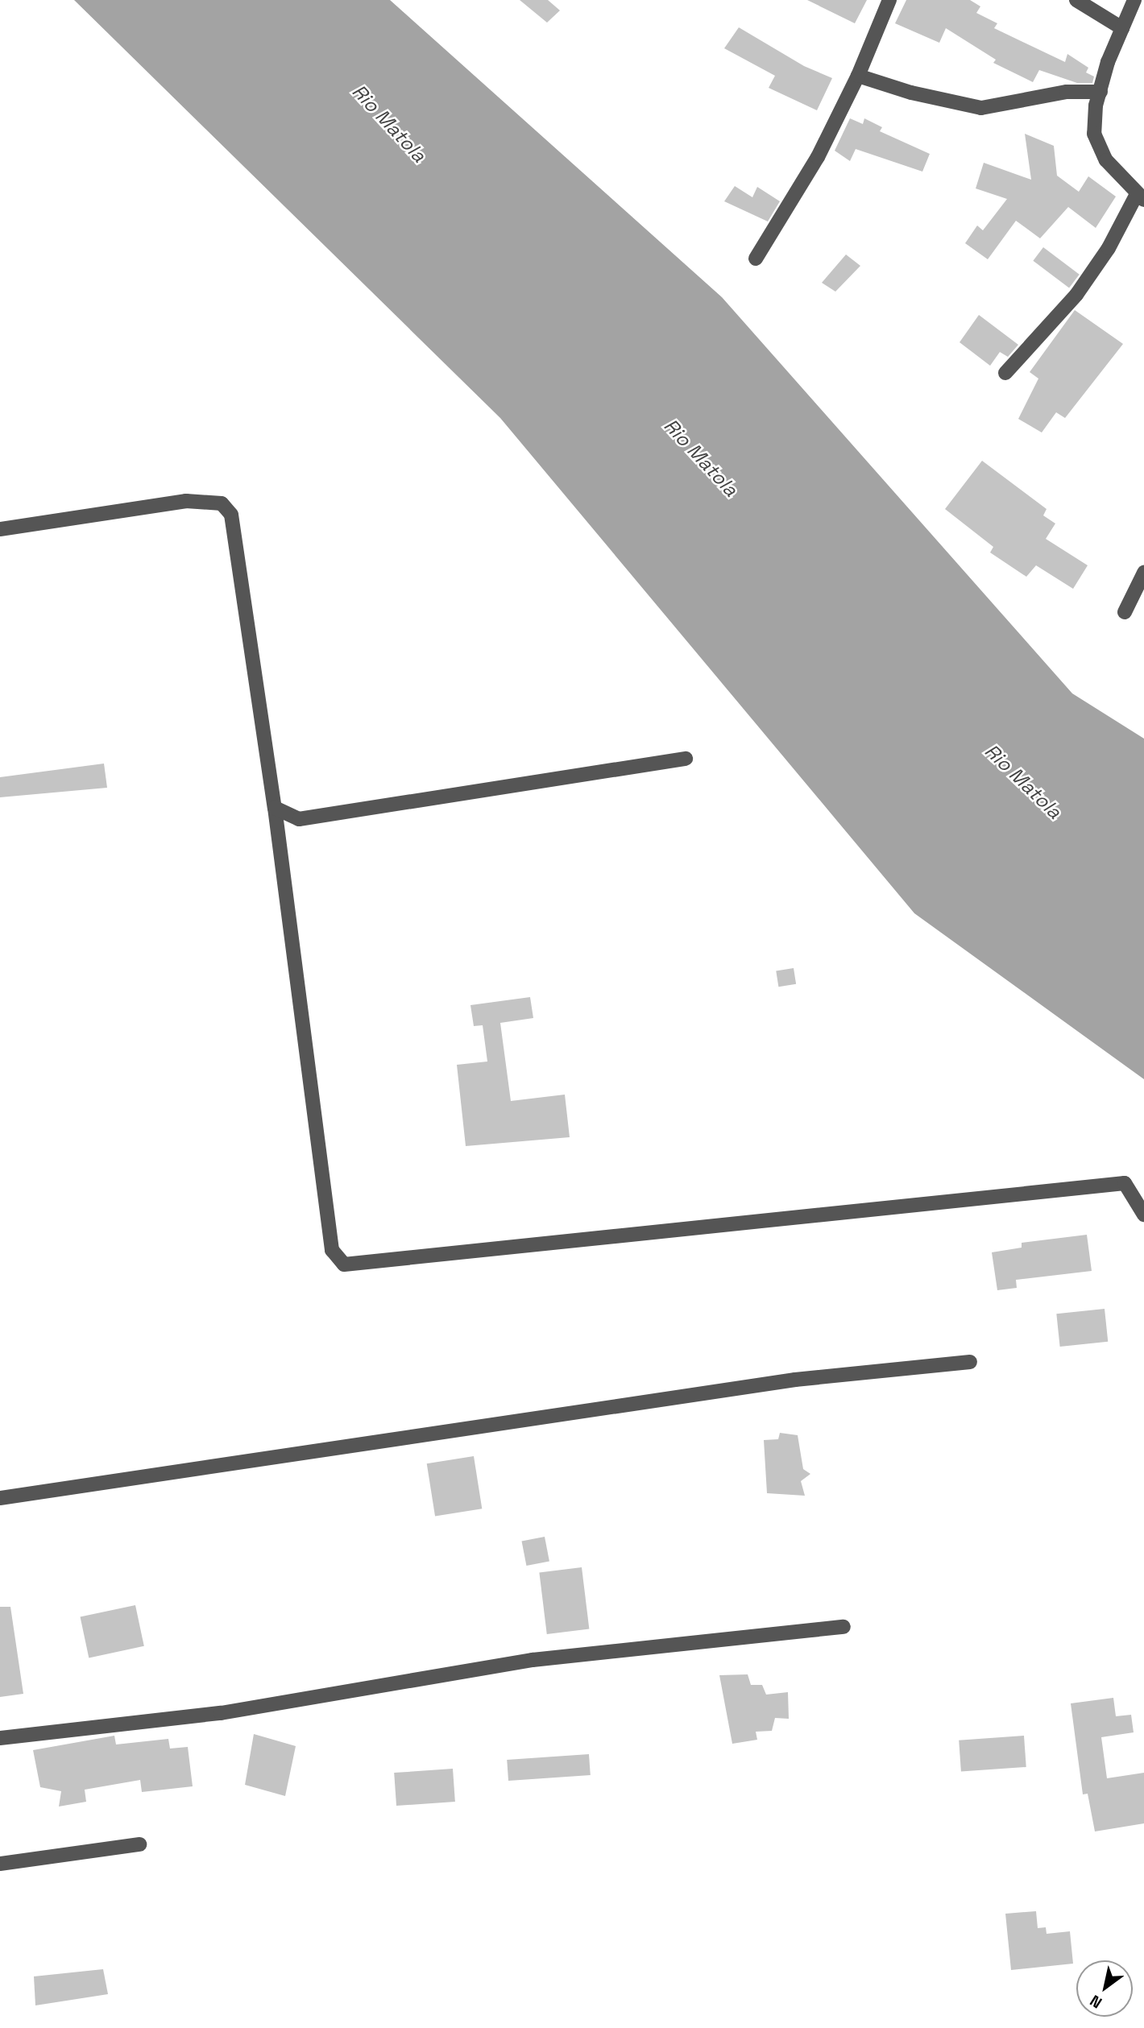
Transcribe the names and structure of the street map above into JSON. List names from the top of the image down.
{
  "water": ["Rio Matola"],
  "north": "bottom left"
}
